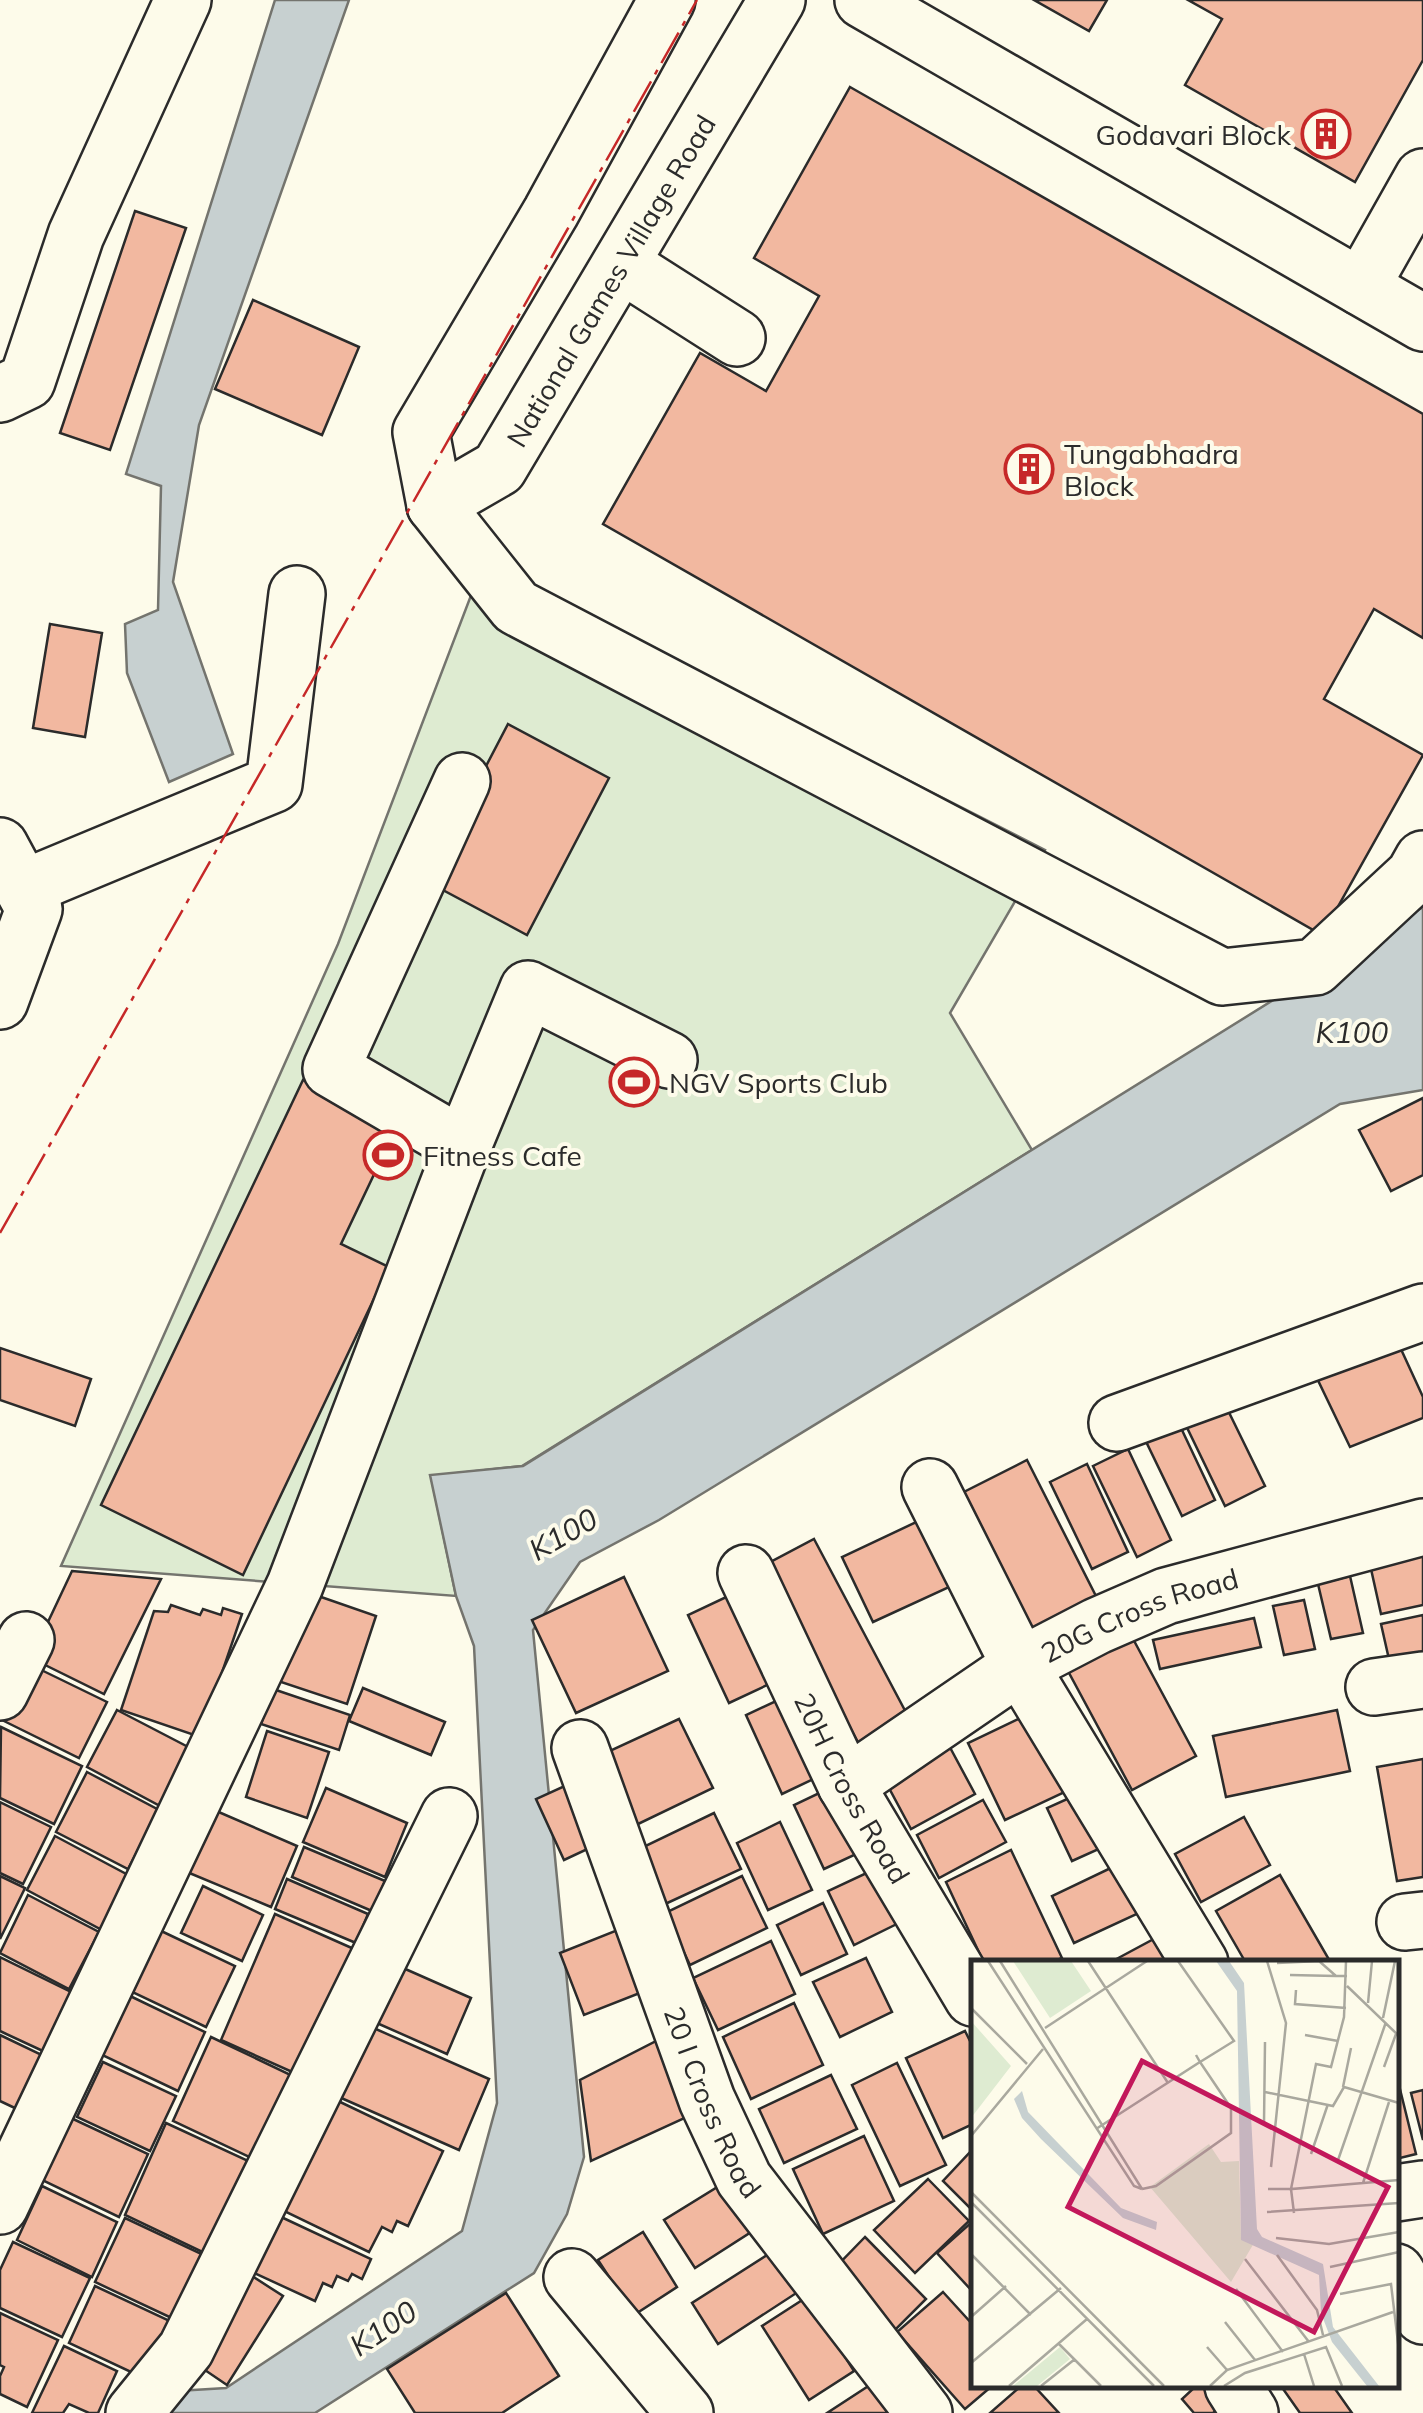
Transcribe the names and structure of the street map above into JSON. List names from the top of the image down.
{
  "streets": {
    "street": [
      "National Games Village Road",
      "20G Cross Road",
      "20H Cross Road",
      "20 I Cross Road"
    ]
  },
  "water": ["K100"],
  "places": {
    "building": ["Godavari Block", "Tungabhadra Block"],
    "sports": ["NGV Sports Club", "Fitness Cafe"]
  }
}
